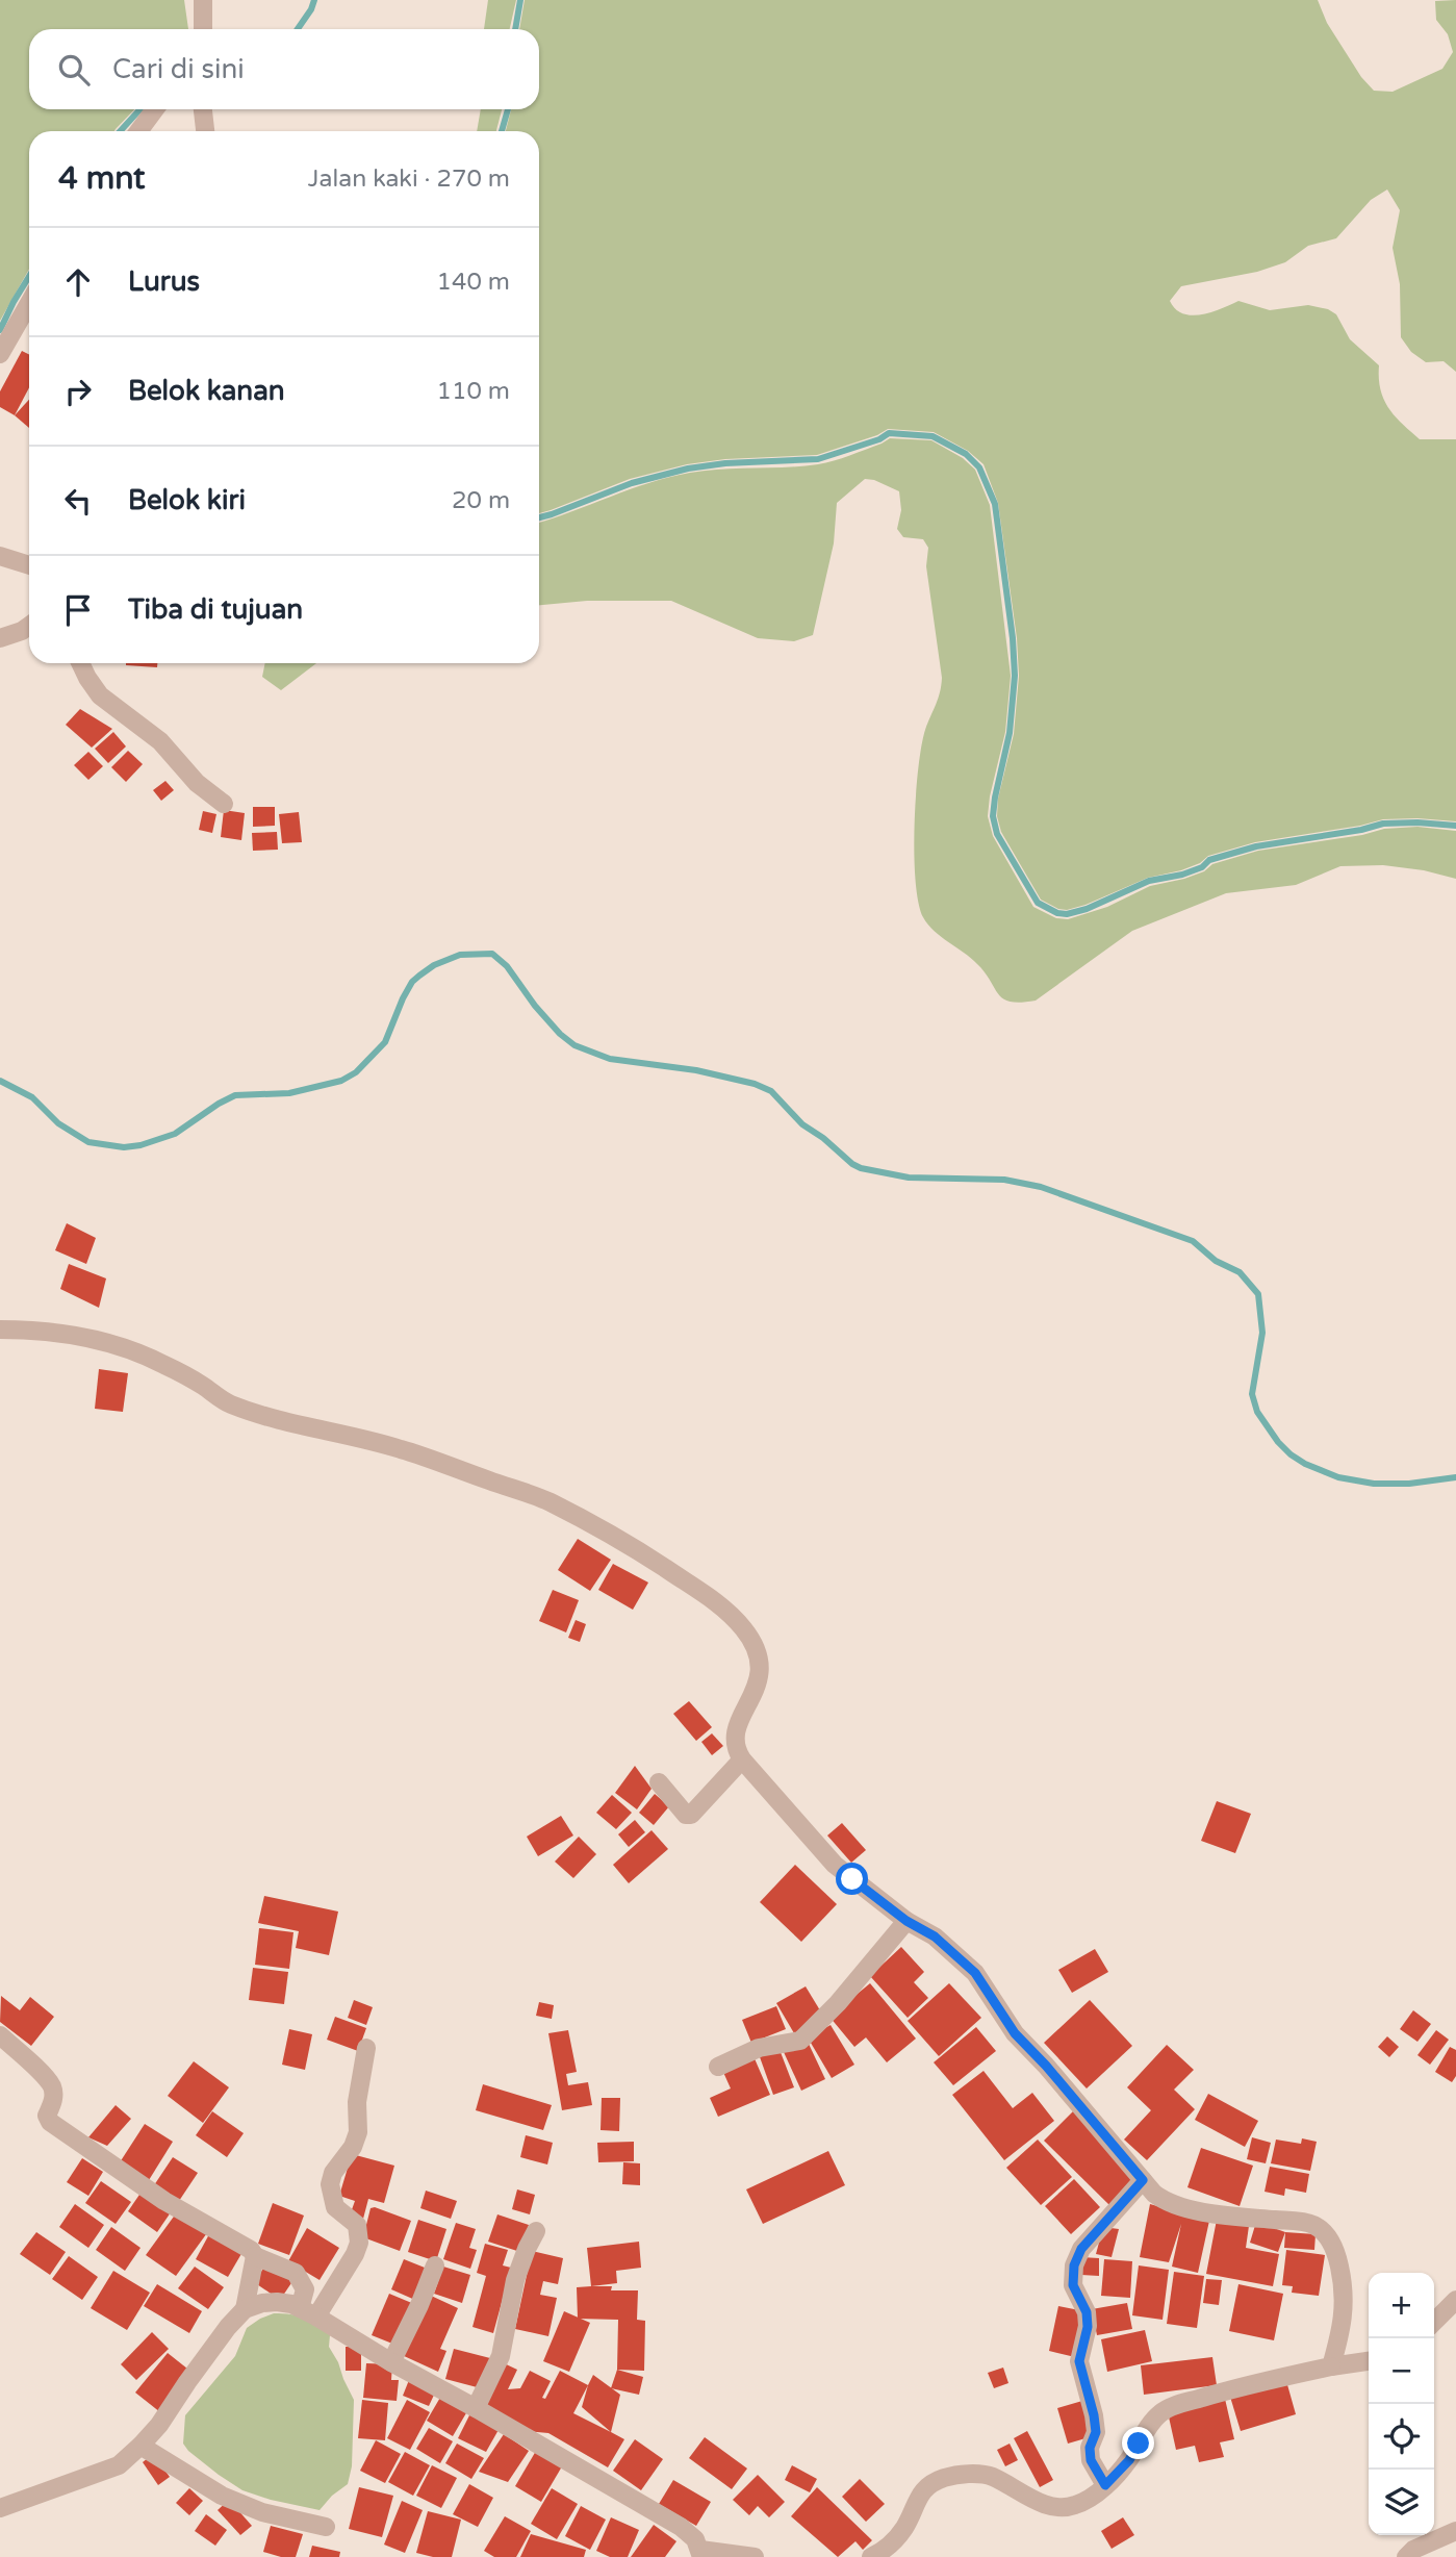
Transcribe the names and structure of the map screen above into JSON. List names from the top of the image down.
{
  "page": {
    "search": "Cari di sini",
    "heading": ["4 mnt", "Jalan kaki · 270 m"],
    "list": [
      ["Lurus", "140 m"],
      ["Belok kanan", "110 m"],
      ["Belok kiri", "20 m"],
      "Tiba di tujuan"
    ],
    "map_buttons": ["+", "−"]
  }
}
